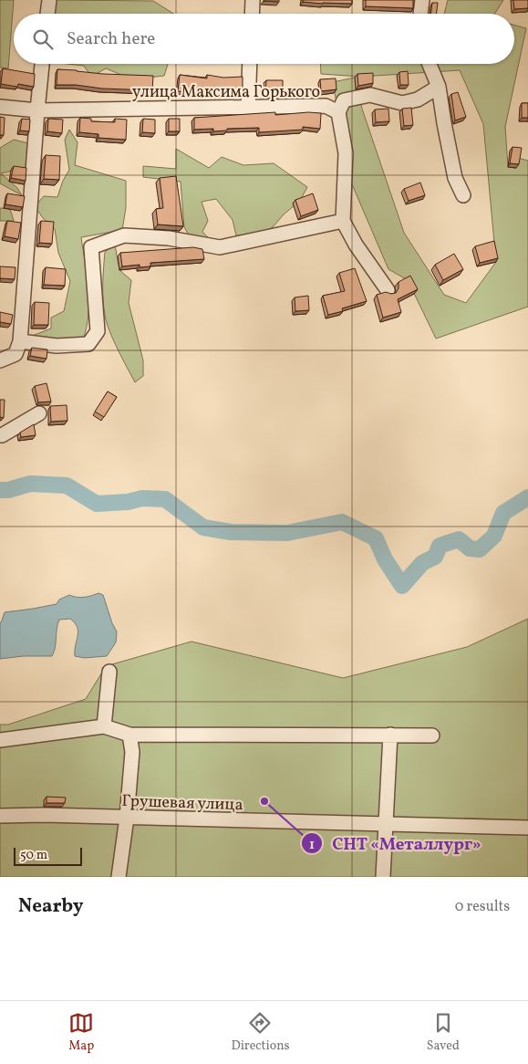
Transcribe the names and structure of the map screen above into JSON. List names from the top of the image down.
{
  "streets": {
    "street": ["улица Максима Горького", "Грушевая улица"]
  },
  "places": ["СНТ «Металлург»"],
  "scale_bar": "50 m",
  "page": {
    "search": "Search here",
    "scale": "50 m",
    "heading": ["Nearby", "0 results"],
    "nav": ["Map", "Directions", "Saved"]
  }
}
